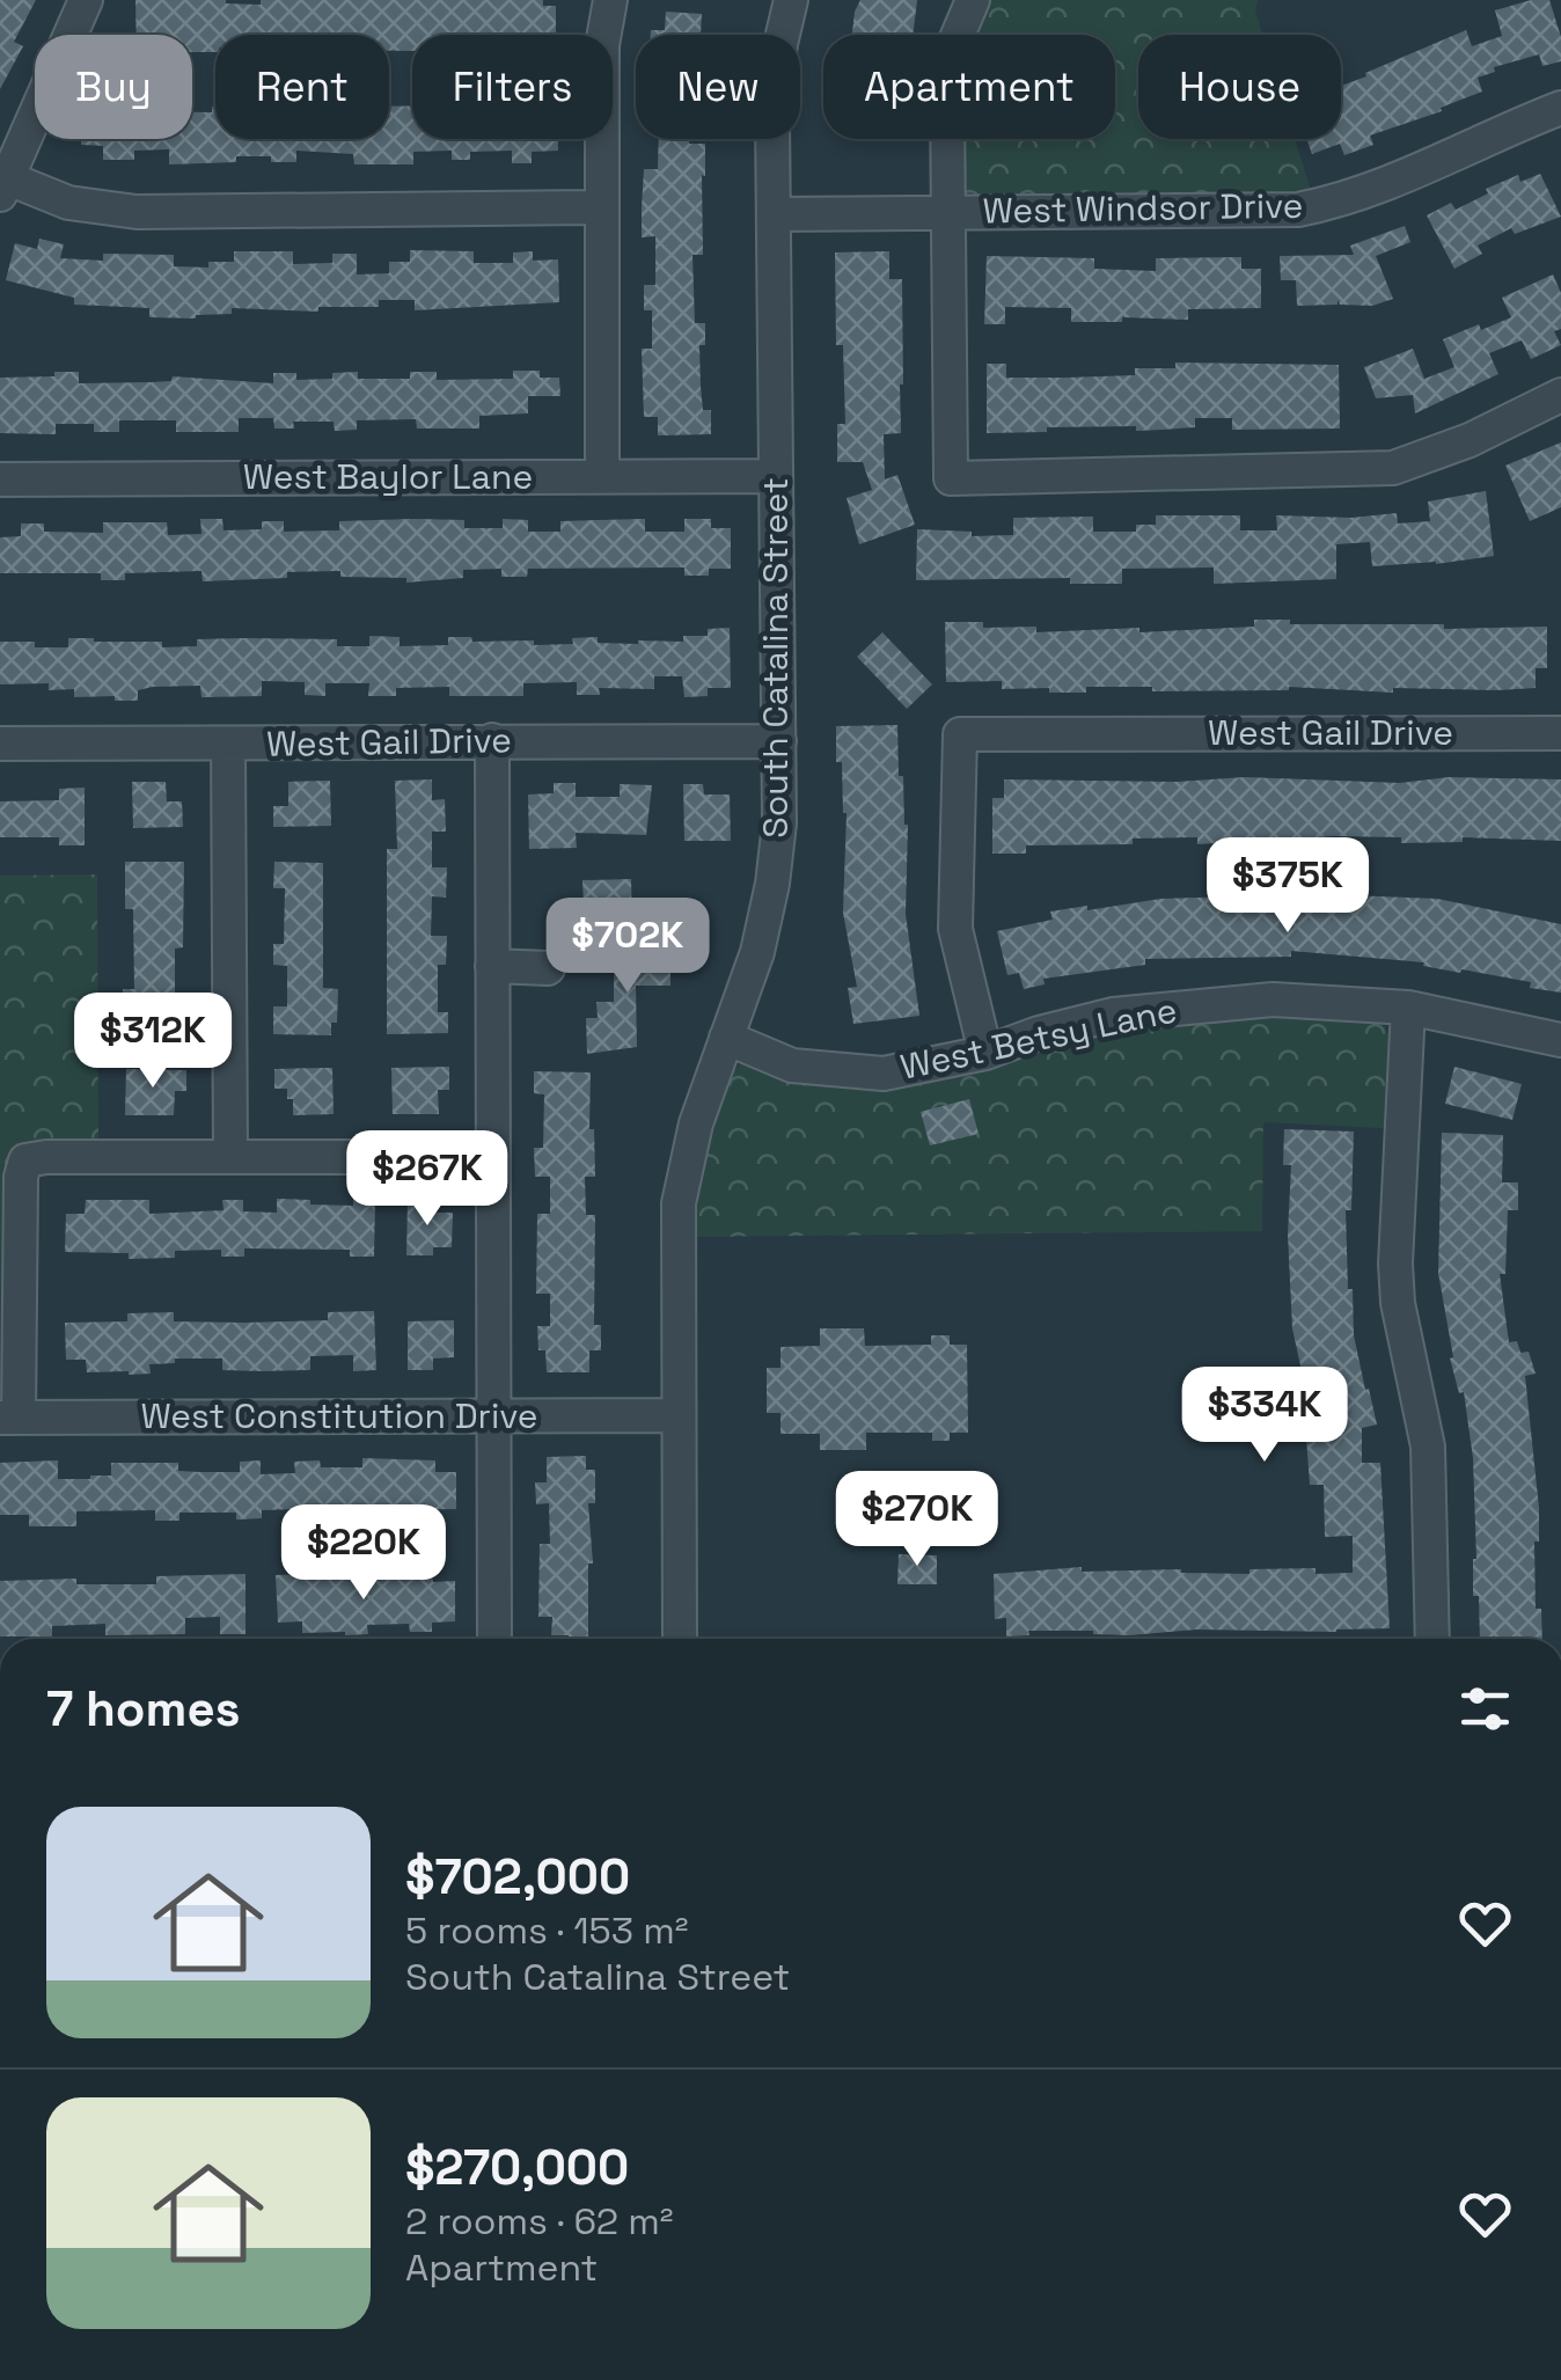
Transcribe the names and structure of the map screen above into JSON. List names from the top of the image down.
{
  "streets": {
    "street": [
      "West Windsor Drive",
      "West Baylor Lane",
      "South Catalina Street",
      "West Gail Drive",
      "West Betsy Lane",
      "West Constitution Drive"
    ]
  },
  "crossings": [
    ["West Windsor Drive", "South Catalina Street"],
    ["West Baylor Lane", "South Catalina Street"],
    ["South Catalina Street", "West Gail Drive"],
    ["South Catalina Street", "West Betsy Lane"],
    ["South Catalina Street", "West Constitution Drive"],
    ["West Gail Drive", "West Betsy Lane"]
  ],
  "page": {
    "chip": [
      "Buy",
      "Rent",
      "Filters",
      "New",
      "Apartment",
      "House"
    ],
    "price": [
      "$375K",
      "$702K",
      "$312K",
      "$267K",
      "$334K",
      "$270K",
      "$220K"
    ],
    "heading": "7 homes",
    "list": [
      {
        "name": "$702,000",
        "note": "5 rooms · 153 m² · South Catalina Street"
      },
      {
        "name": "$270,000",
        "note": "2 rooms · 62 m² · Apartment"
      }
    ]
  }
}
